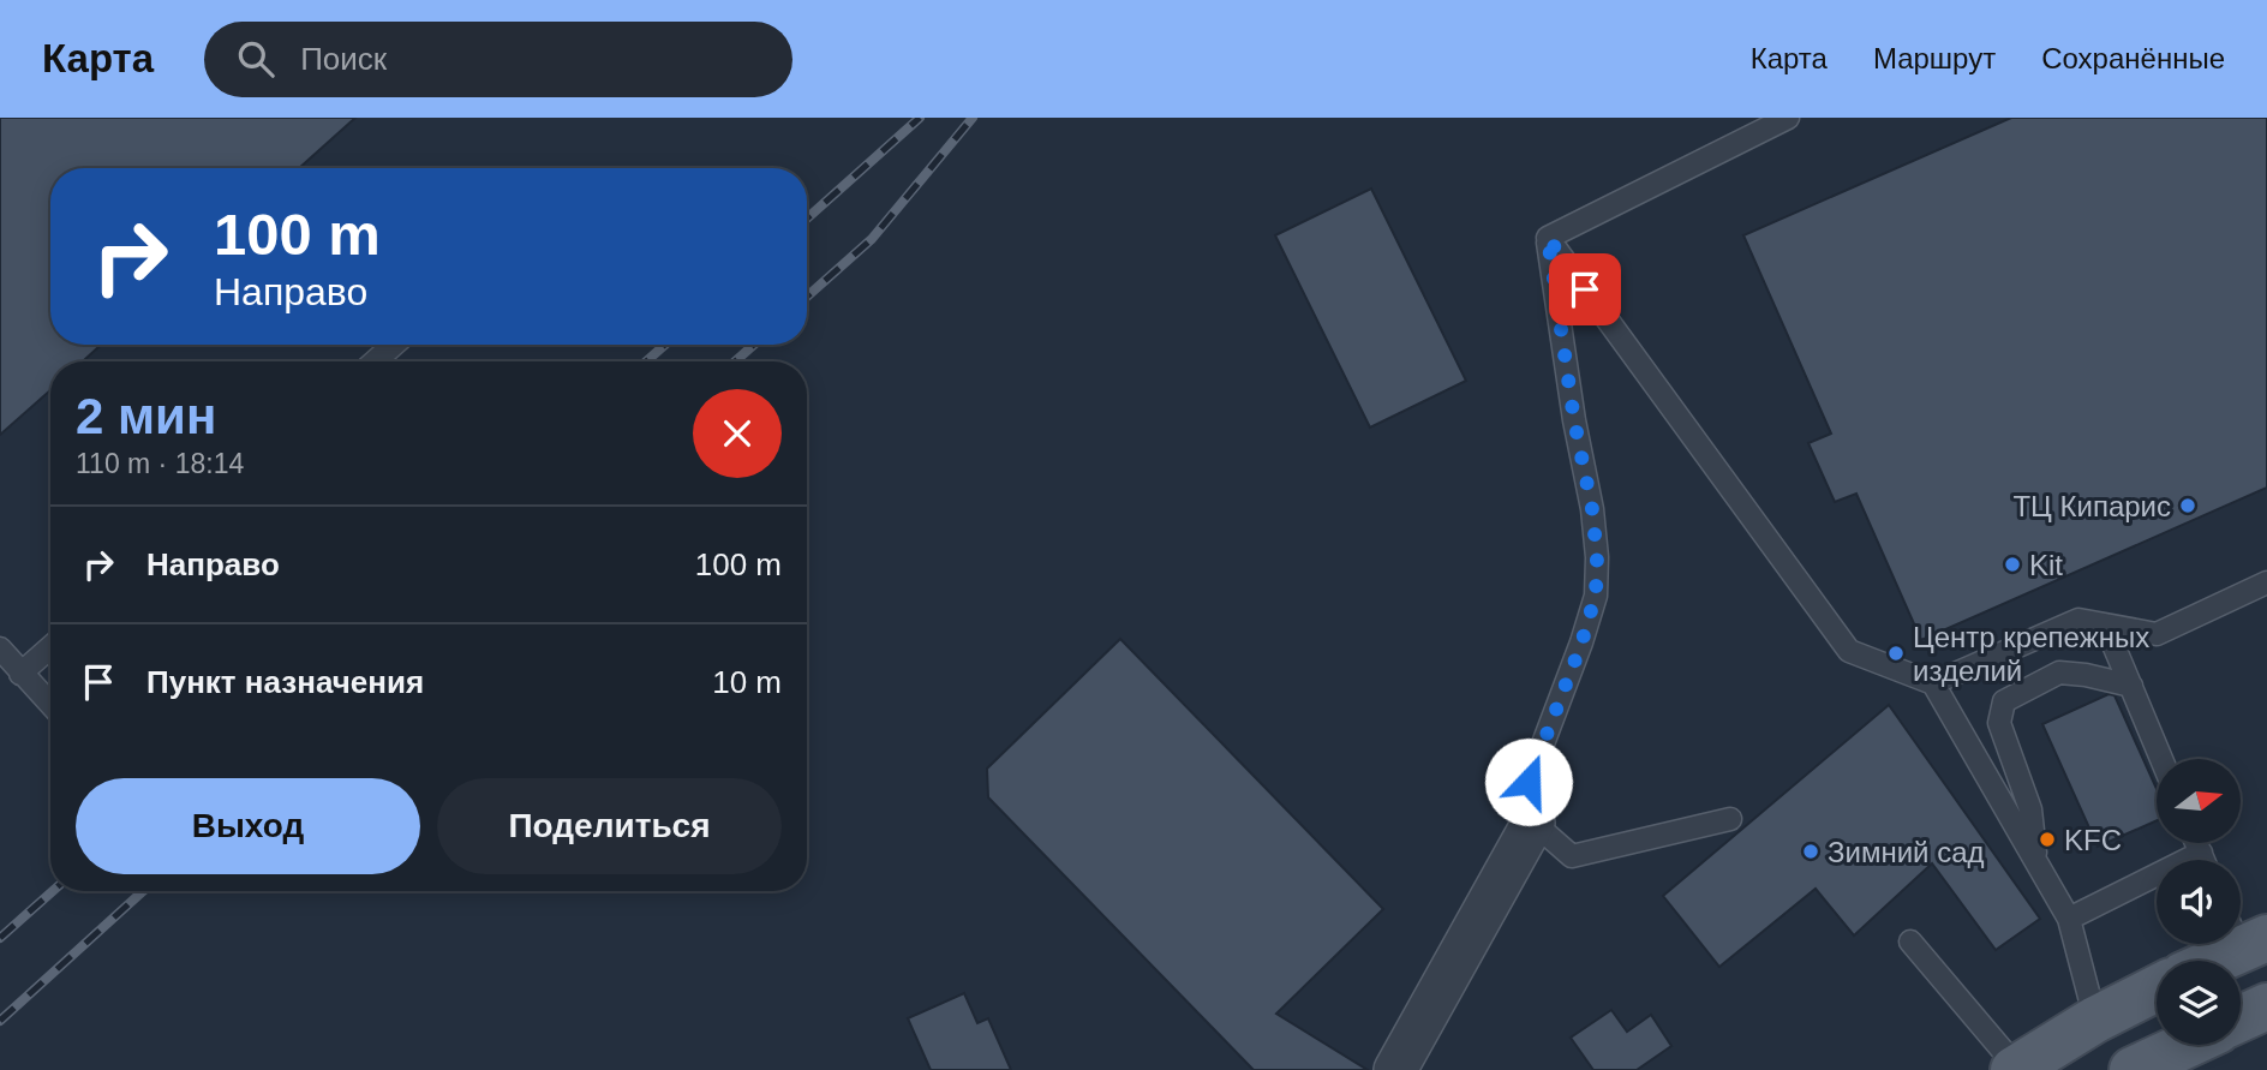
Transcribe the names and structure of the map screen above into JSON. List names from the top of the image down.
{
  "places": [
    "ТЦ Кипарис",
    "Kit",
    "Центр крепежных изделий",
    "KFC",
    "Зимний сад"
  ],
  "north": "right",
  "page": {
    "header": "Карта",
    "search": "Поиск",
    "nav": ["Карта", "Маршрут", "Сохранённые"],
    "turn": ["100 m", "Направо"],
    "heading": ["2 мин", "110 m · 18:14"],
    "list": [
      {
        "name": "Направо",
        "value": "100 m"
      },
      {
        "name": "Пункт назначения",
        "value": "10 m"
      }
    ],
    "buttons": ["Выход", "Поделиться"]
  }
}
